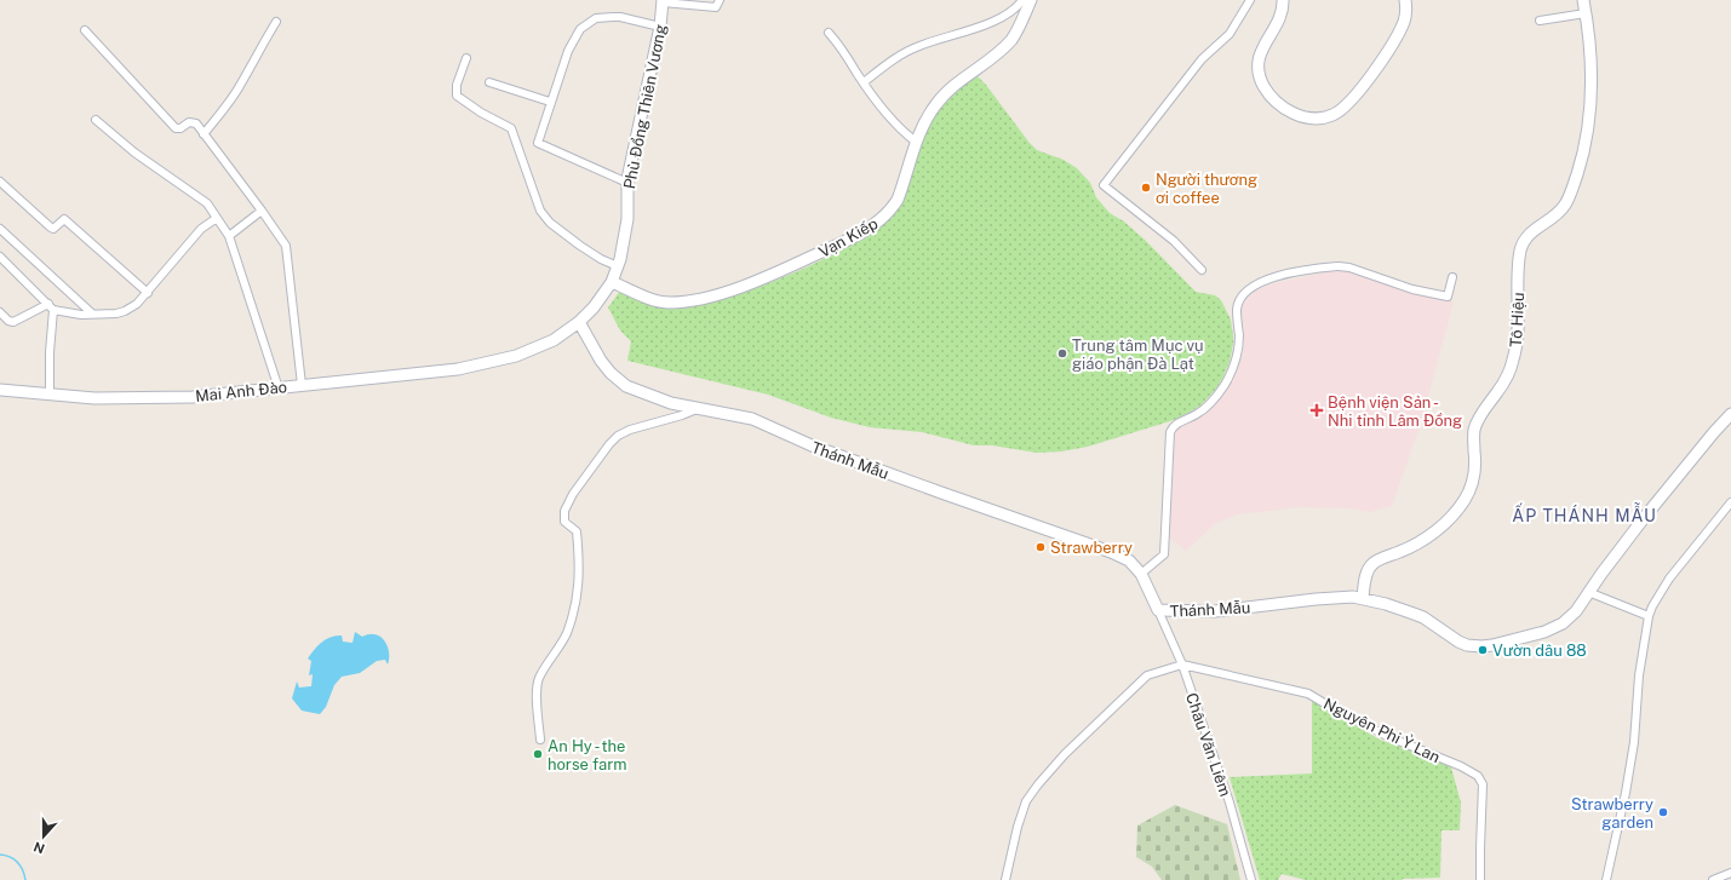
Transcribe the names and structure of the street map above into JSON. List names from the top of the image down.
{
  "streets": {
    "main road": [
      "Phù Đổng Thiên Vương",
      "Vạn Kiếp",
      "Tô Hiệu",
      "Mai Anh Đào",
      "Thánh Mẫu"
    ],
    "street": ["Nguyên Phi Ỷ Lan", "Châu Văn Liêm"]
  },
  "crossings": [
    ["Phù Đổng Thiên Vương", "Vạn Kiếp"],
    ["Phù Đổng Thiên Vương", "Mai Anh Đào"],
    ["Phù Đổng Thiên Vương", "Thánh Mẫu"],
    ["Tô Hiệu", "Thánh Mẫu"],
    ["Thánh Mẫu", "Châu Văn Liêm"],
    ["Nguyên Phi Ỷ Lan", "Châu Văn Liêm"]
  ],
  "districts": ["ẤP THÁNH MẪU"],
  "places": {
    "other": [
      "Người thương ơi coffee",
      "Trung tâm Mục vụ giáo phận Đà Lạt",
      "Strawberry",
      "Vườn dâu 88",
      "An Hy - the horse farm",
      "Strawberry garden"
    ],
    "health": ["Bệnh viện Sản - Nhi tỉnh Lâm Đồng"]
  },
  "north": "bottom"
}
